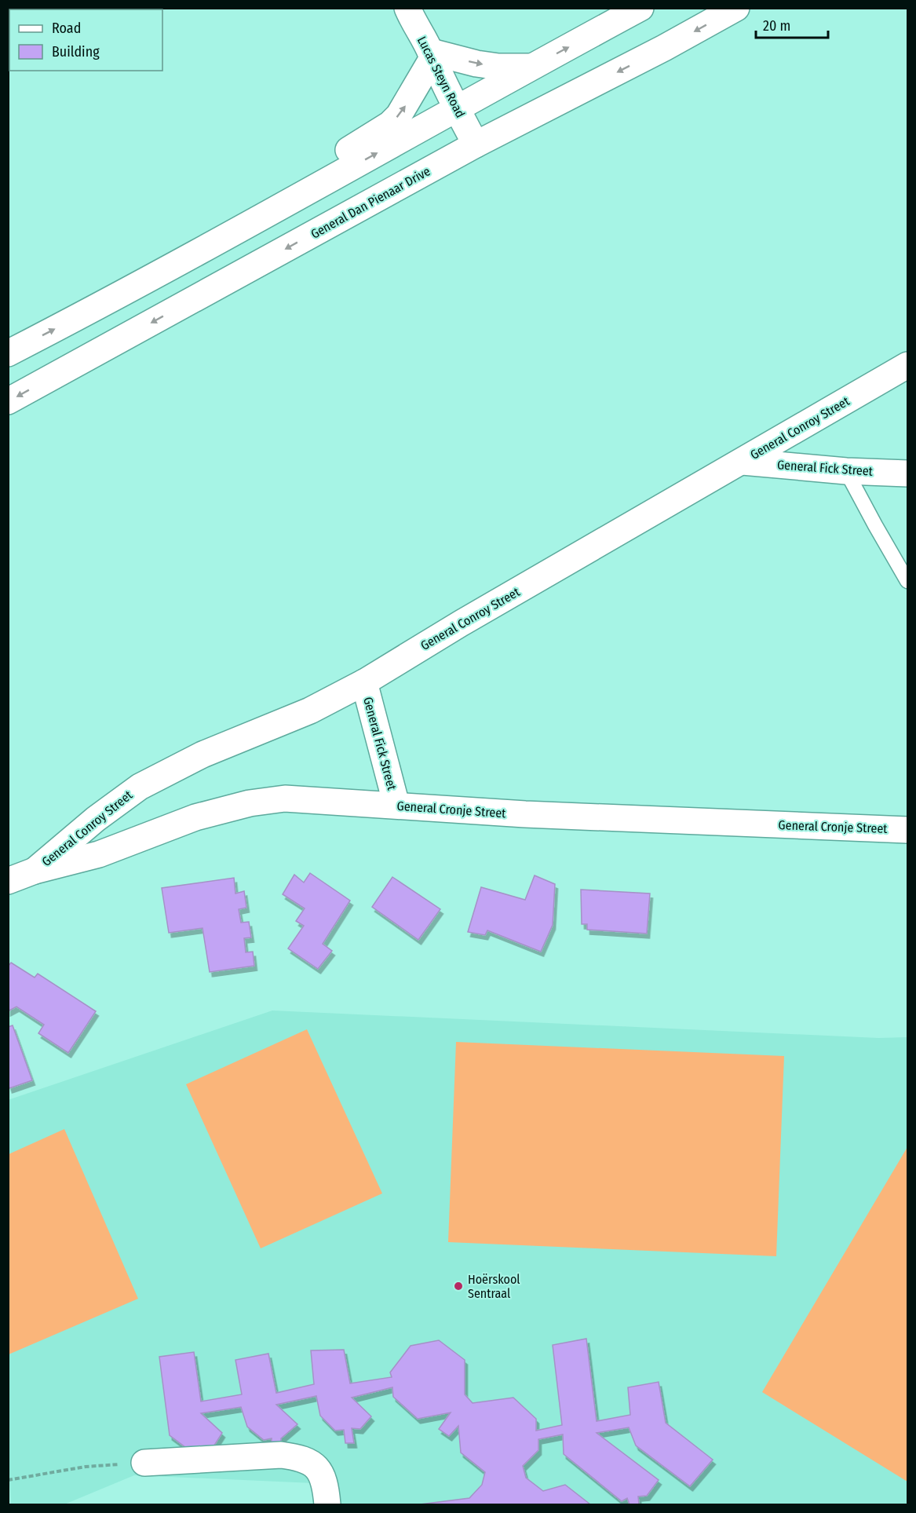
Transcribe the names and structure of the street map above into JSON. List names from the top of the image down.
{
  "streets": {
    "street": [
      "Lucas Steyn Road",
      "General Dan Pienaar Drive",
      "General Conroy Street",
      "General Fick Street",
      "General Cronje Street"
    ]
  },
  "crossings": [
    ["Lucas Steyn Road", "General Dan Pienaar Drive"],
    ["General Conroy Street", "General Fick Street"],
    ["General Conroy Street", "General Cronje Street"],
    ["General Fick Street", "General Cronje Street"]
  ],
  "places": ["Hoërskool Sentraal"],
  "legend": ["Road", "Building"],
  "scale_bar": "20 m"
}
